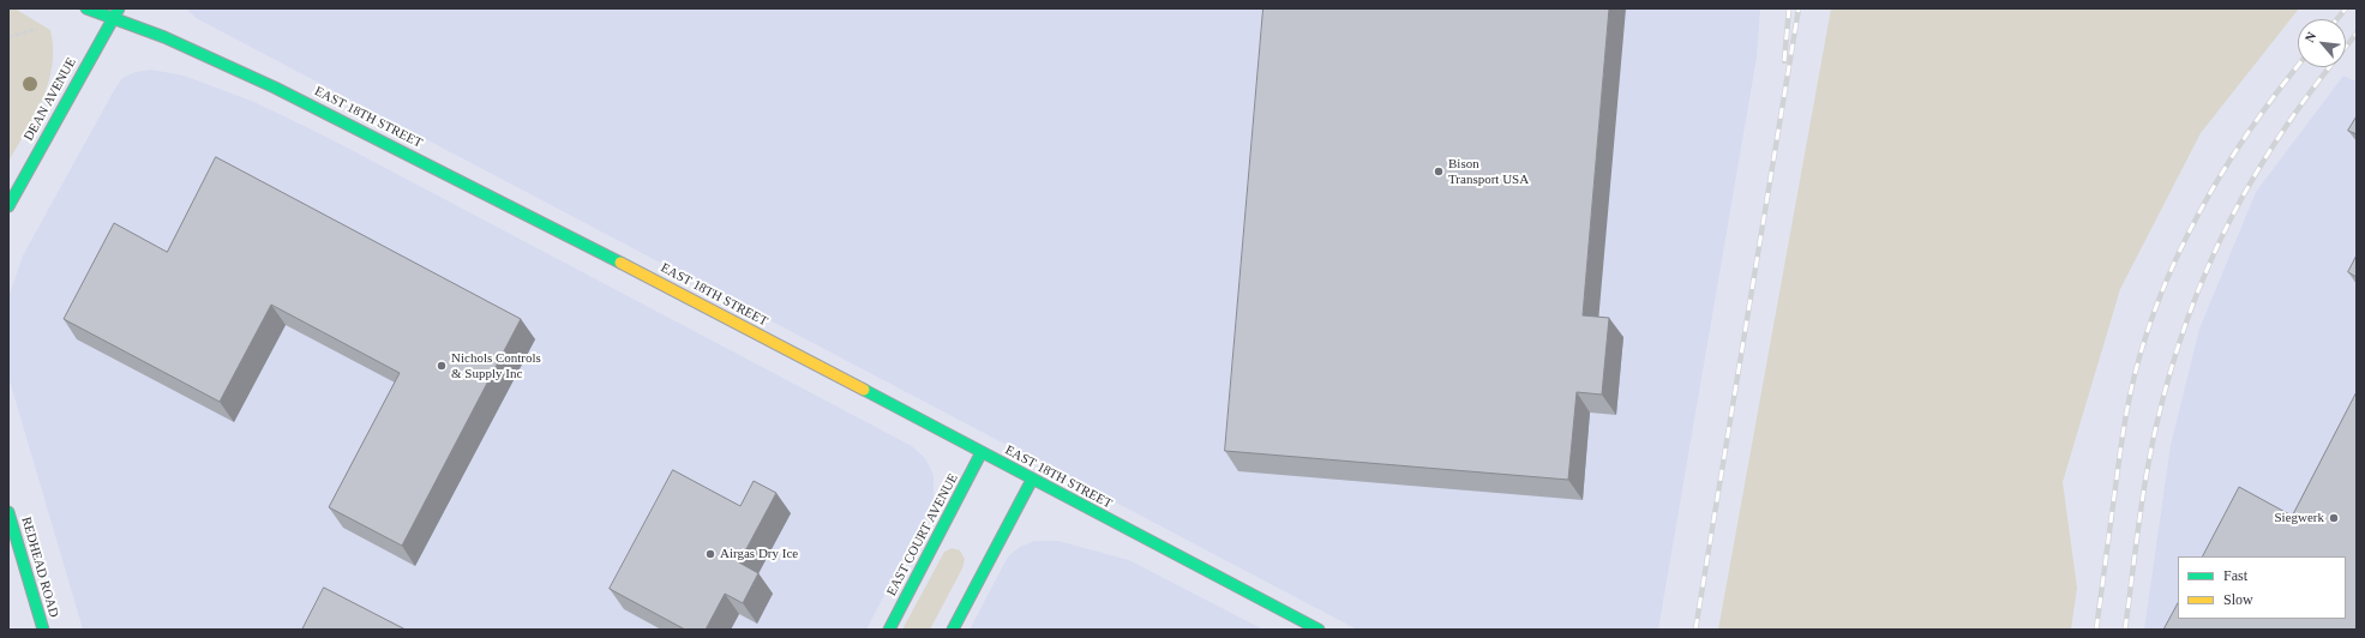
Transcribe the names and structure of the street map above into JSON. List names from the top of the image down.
{
  "streets": {
    "street": [
      "DEAN AVENUE",
      "EAST 18TH STREET",
      "EAST COURT AVENUE",
      "REDHEAD ROAD"
    ]
  },
  "crossings": [
    ["DEAN AVENUE", "EAST 18TH STREET"],
    ["EAST 18TH STREET", "EAST COURT AVENUE"]
  ],
  "places": [
    "Bison Transport USA",
    "Nichols Controls & Supply Inc",
    "Siegwerk",
    "Airgas Dry Ice"
  ],
  "legend": ["Fast", "Slow"],
  "north": "top left"
}
